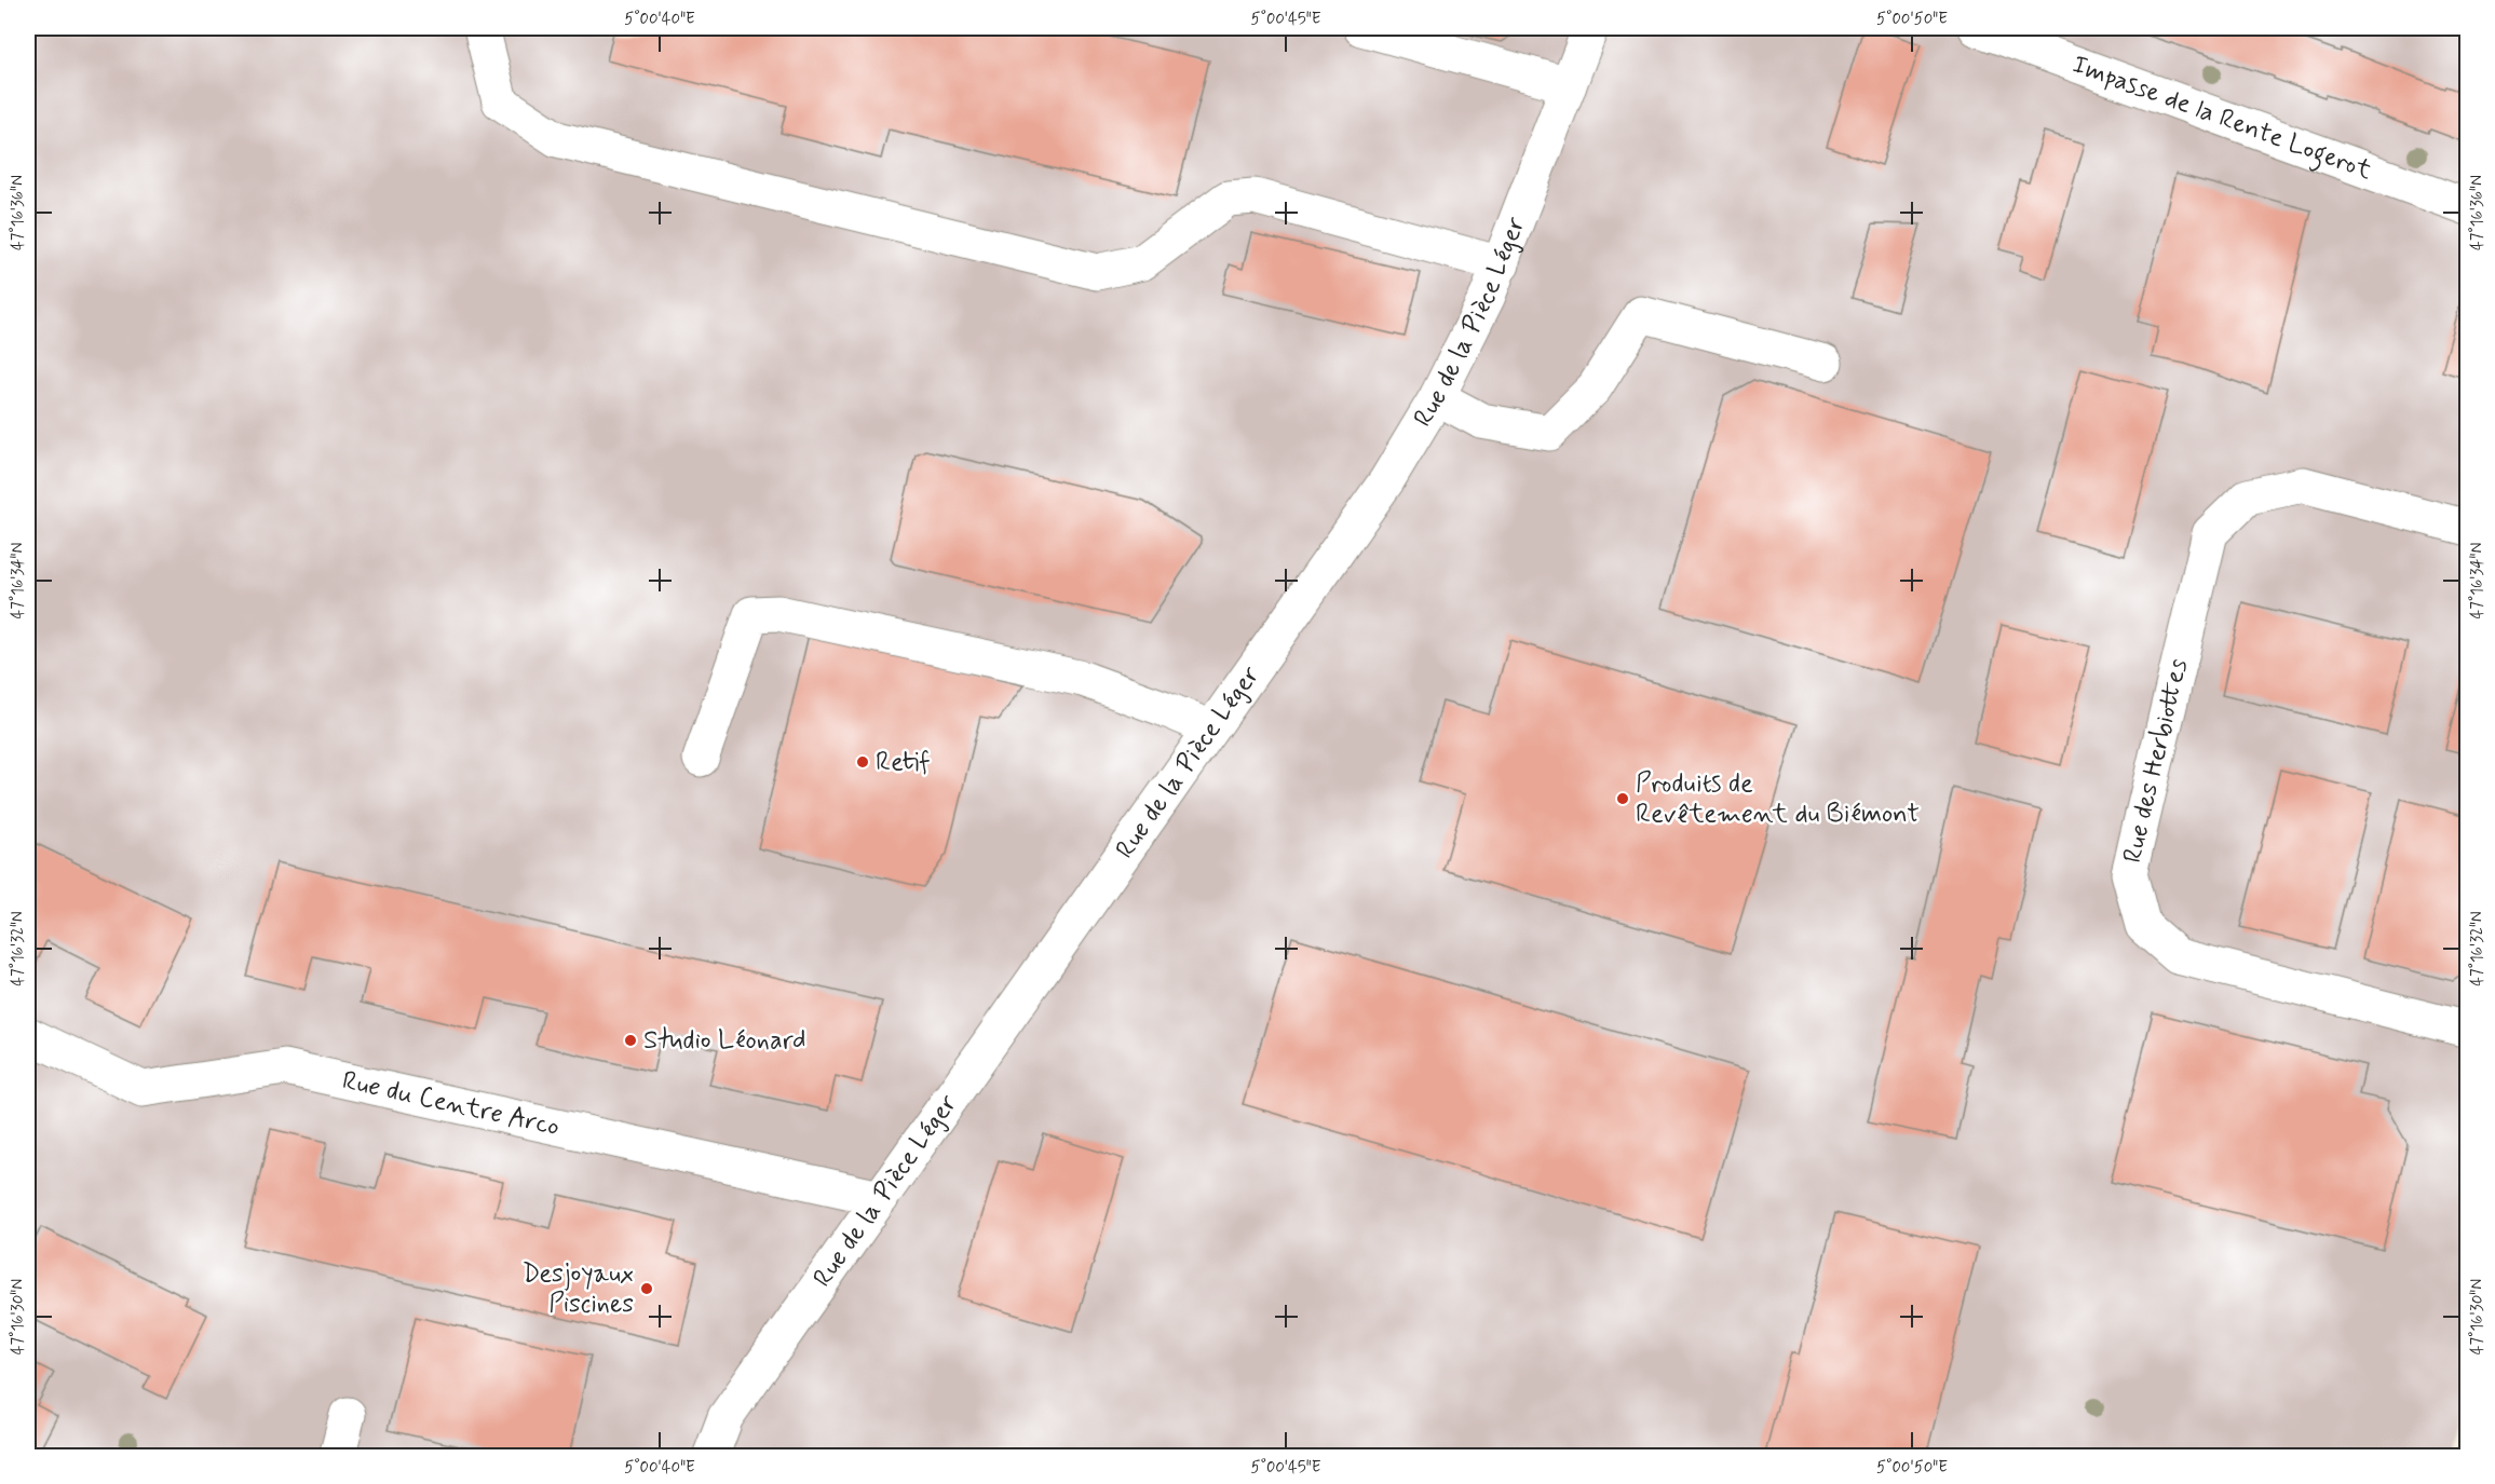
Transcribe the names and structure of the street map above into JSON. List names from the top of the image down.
{
  "streets": {
    "street": [
      "Impasse de la Rente Logerot",
      "Rue de la Pièce Léger",
      "Rue des Herbiottes",
      "Rue du Centre Arco"
    ]
  },
  "crossings": [
    ["Rue de la Pièce Léger", "Rue du Centre Arco"]
  ],
  "places": [
    "Retif",
    "Produits de Revêtement du Biémont",
    "Studio Léonard",
    "Desjoyaux Piscines"
  ],
  "coordinates": [
    "5°00'40\"E",
    "5°00'45\"E",
    "5°00'50\"E",
    "47°16'36\"N",
    "47°16'34\"N",
    "47°16'32\"N",
    "47°16'30\"N"
  ]
}
